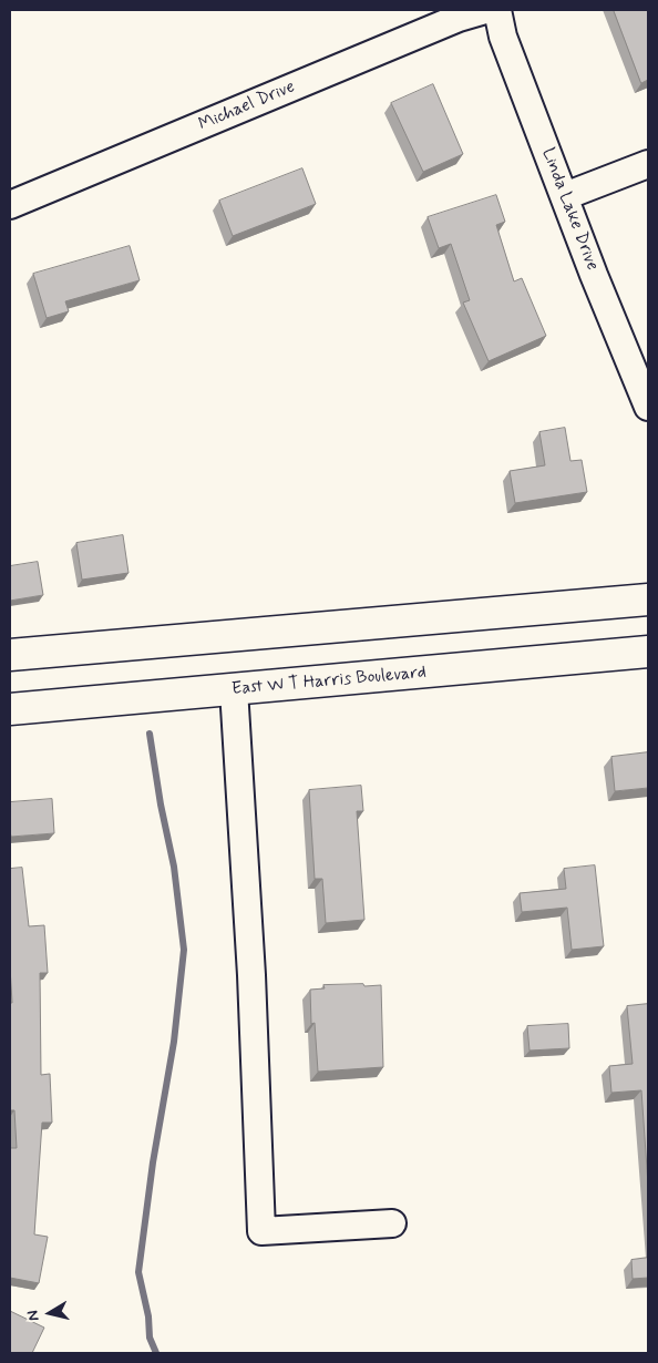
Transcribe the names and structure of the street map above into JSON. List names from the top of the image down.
{
  "streets": {
    "main road": ["East W T Harris Boulevard"],
    "street": ["Michael Drive", "Linda Lake Drive"]
  },
  "north": "left"
}
